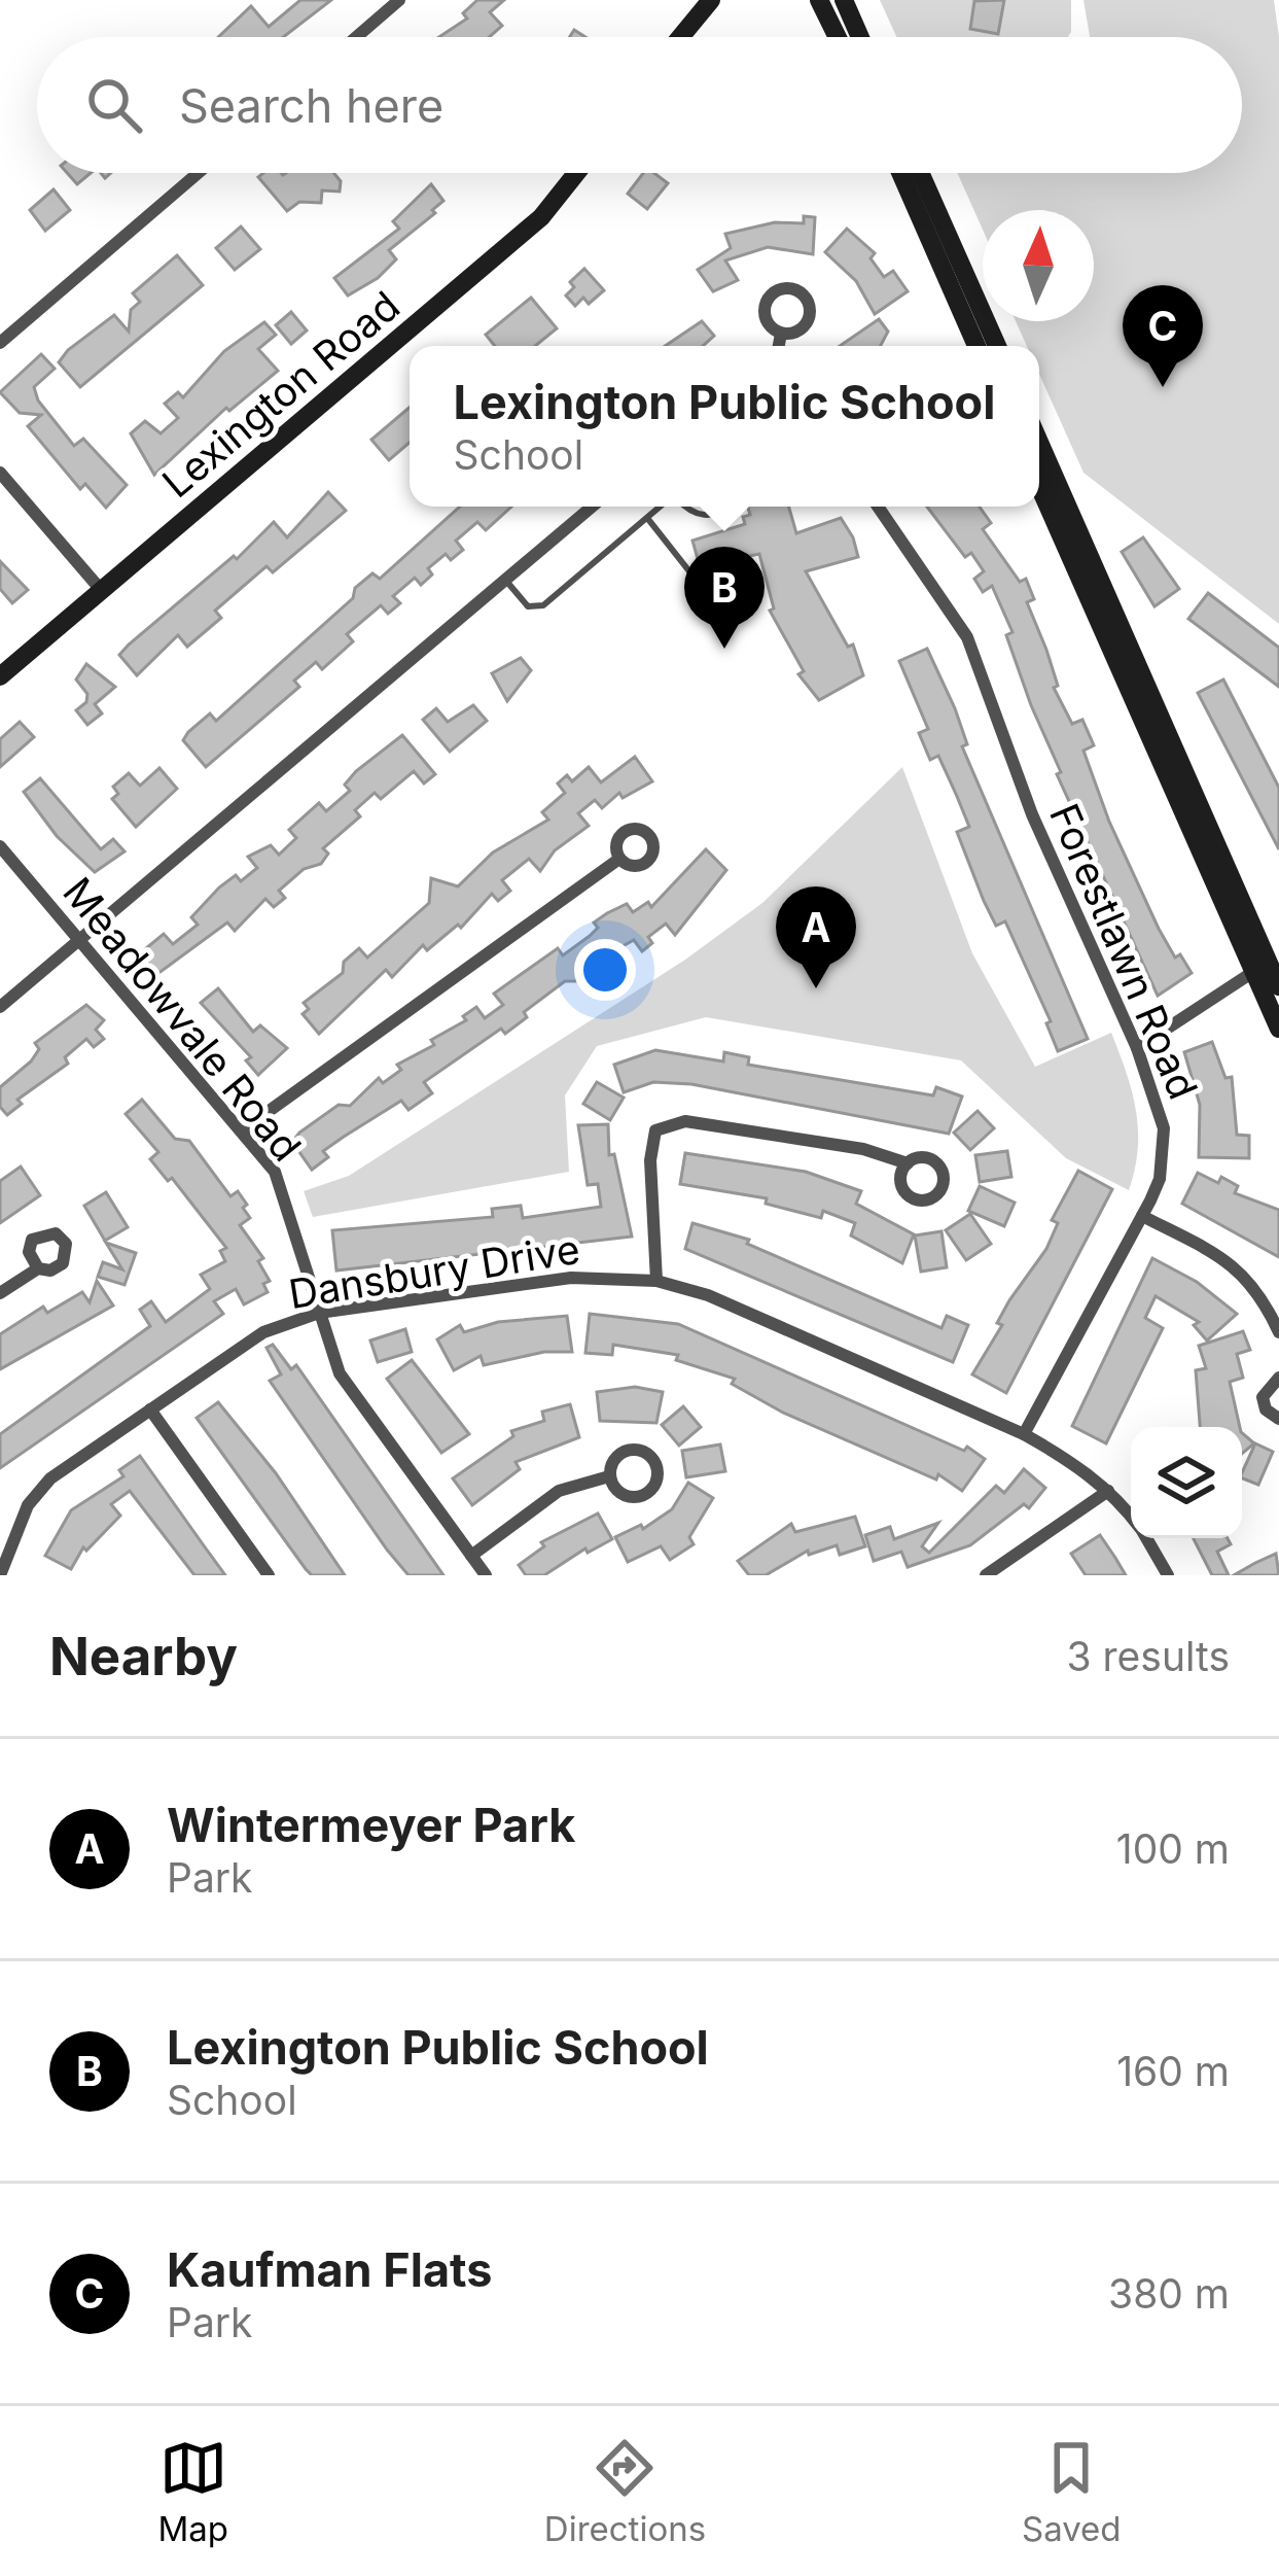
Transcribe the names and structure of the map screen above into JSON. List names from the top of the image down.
{
  "streets": {
    "main road": ["Lexington Road"],
    "street": ["Forestlawn Road", "Meadowvale Road", "Dansbury Drive"]
  },
  "crossings": [
    ["Forestlawn Road", "Dansbury Drive"],
    ["Meadowvale Road", "Dansbury Drive"]
  ],
  "north": "top",
  "page": {
    "search": "Search here",
    "pins": ["C", "B", "A"],
    "popup": ["Lexington Public School", "School"],
    "heading": ["Nearby", "3 results"],
    "list": [
      {
        "mark": "A",
        "name": "Wintermeyer Park",
        "note": "Park",
        "value": "100 m"
      },
      {
        "mark": "B",
        "name": "Lexington Public School",
        "note": "School",
        "value": "160 m"
      },
      {
        "mark": "C",
        "name": "Kaufman Flats",
        "note": "Park",
        "value": "380 m"
      }
    ],
    "nav": ["Map", "Directions", "Saved"]
  }
}
